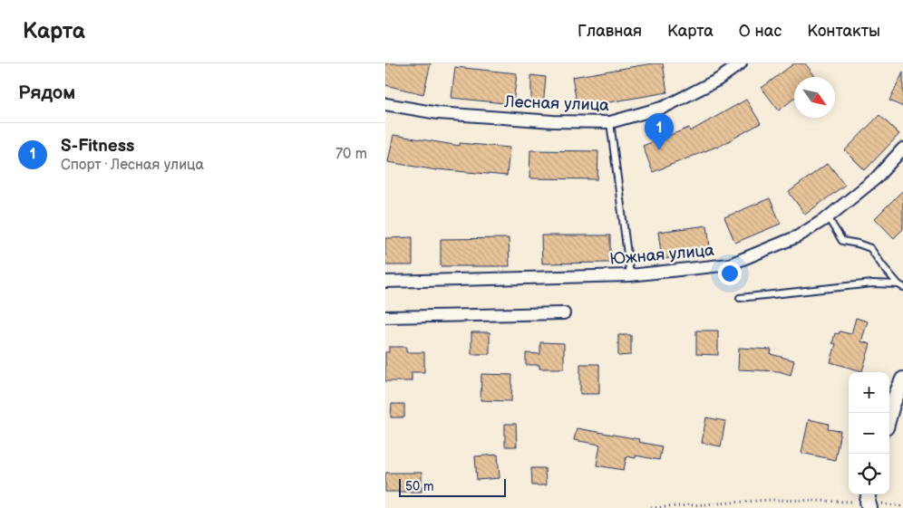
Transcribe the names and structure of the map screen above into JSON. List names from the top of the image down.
{
  "streets": {
    "street": ["Лесная улица", "Южная улица"]
  },
  "scale_bar": "50 m",
  "north": "bottom right",
  "page": {
    "header": "Карта",
    "nav": [
      "Главная",
      "Карта",
      "О нас",
      "Контакты"
    ],
    "heading": "Рядом",
    "pins": "1",
    "list": [
      {
        "mark": "1",
        "name": "S-Fitness",
        "note": "Спорт · Лесная улица",
        "value": "70 m"
      }
    ],
    "map_buttons": ["+", "−"],
    "scale": "50 m"
  }
}
